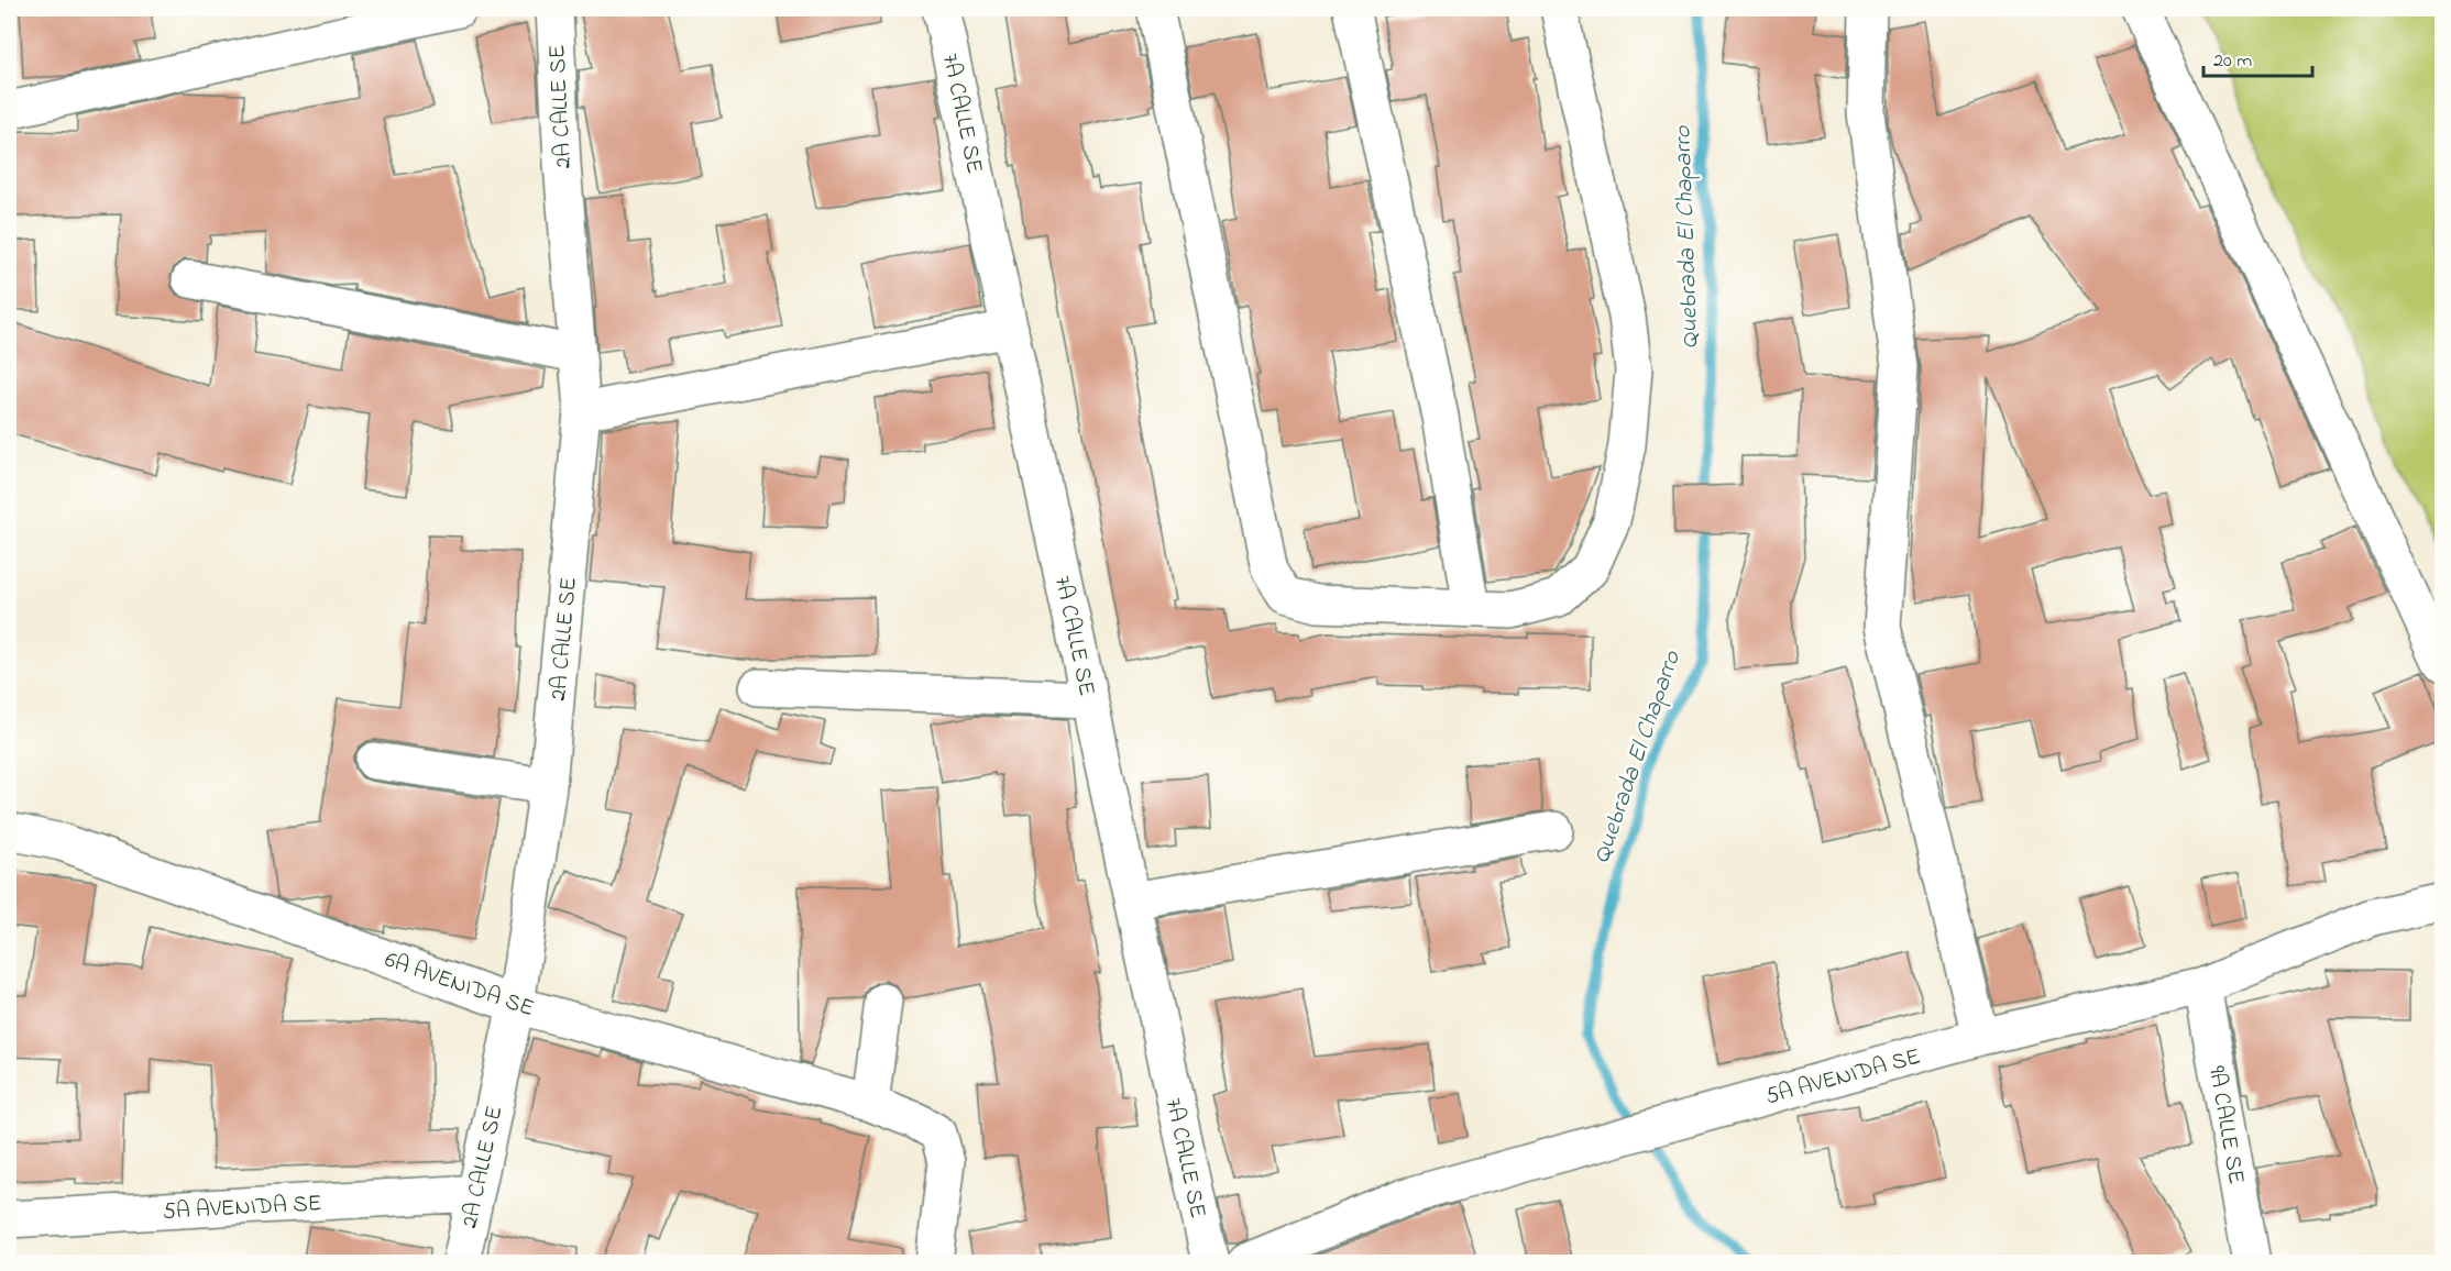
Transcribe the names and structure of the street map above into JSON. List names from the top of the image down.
{
  "streets": {
    "street": [
      "2A CALLE SE",
      "7A CALLE SE",
      "6A AVENIDA SE",
      "5A AVENIDA SE",
      "9A CALLE SE"
    ]
  },
  "crossings": [
    ["2A CALLE SE", "6A AVENIDA SE"],
    ["2A CALLE SE", "5A AVENIDA SE"],
    ["5A AVENIDA SE", "9A CALLE SE"]
  ],
  "water": ["Quebrada El Chaparro"],
  "scale_bar": "20 m"
}
